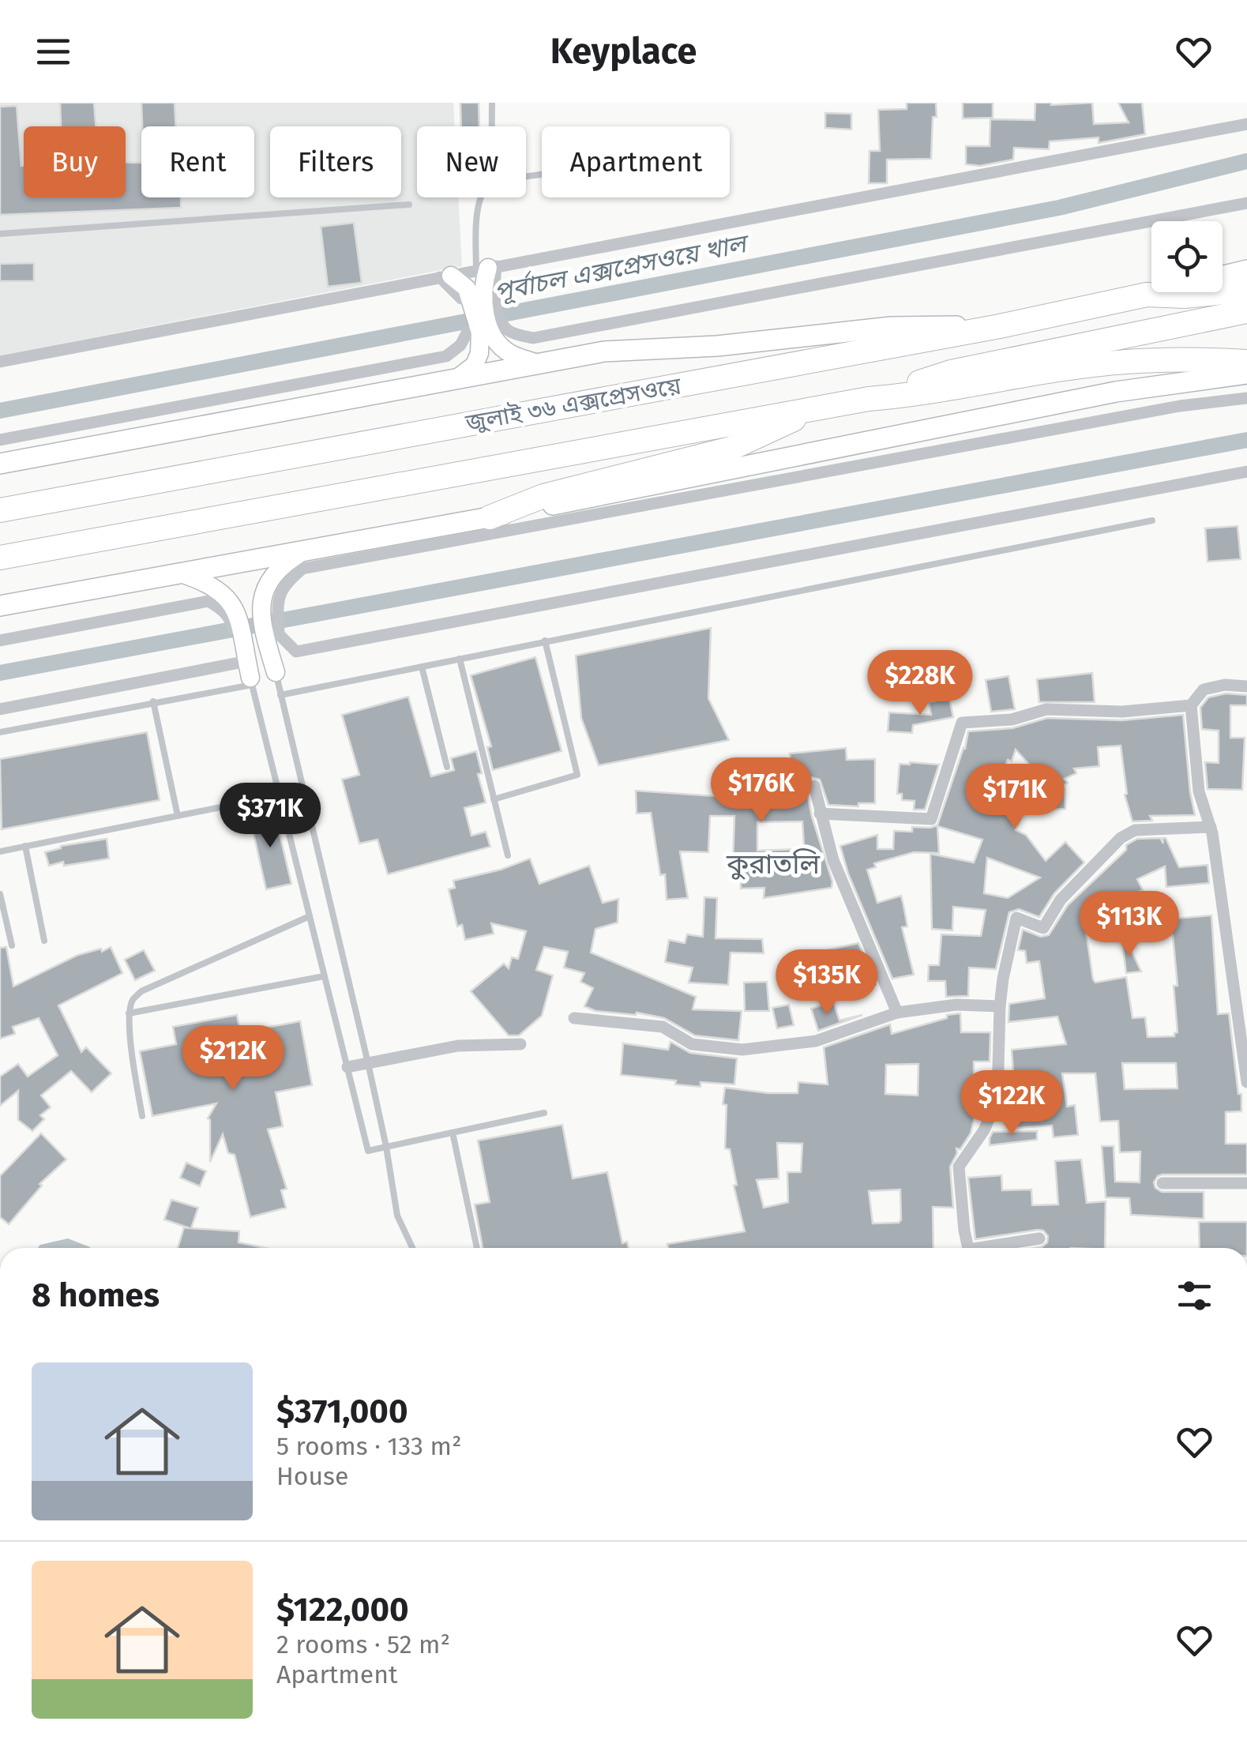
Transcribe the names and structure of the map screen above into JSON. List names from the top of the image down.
{
  "streets": {
    "highway": ["জুলাই ৩৬ এক্সপ্রেসওয়ে"]
  },
  "districts": ["কুরাতলি"],
  "water": ["পূর্বাচল এক্সপ্রেসওয়ে খাল"],
  "page": {
    "header": "Keyplace",
    "chip": [
      "Buy",
      "Rent",
      "Filters",
      "New",
      "Apartment"
    ],
    "price": [
      "$228K",
      "$176K",
      "$171K",
      "$371K",
      "$113K",
      "$135K",
      "$212K",
      "$122K"
    ],
    "heading": "8 homes",
    "list": [
      {
        "name": "$371,000",
        "note": "5 rooms · 133 m² · House"
      },
      {
        "name": "$122,000",
        "note": "2 rooms · 52 m² · Apartment"
      }
    ]
  }
}
